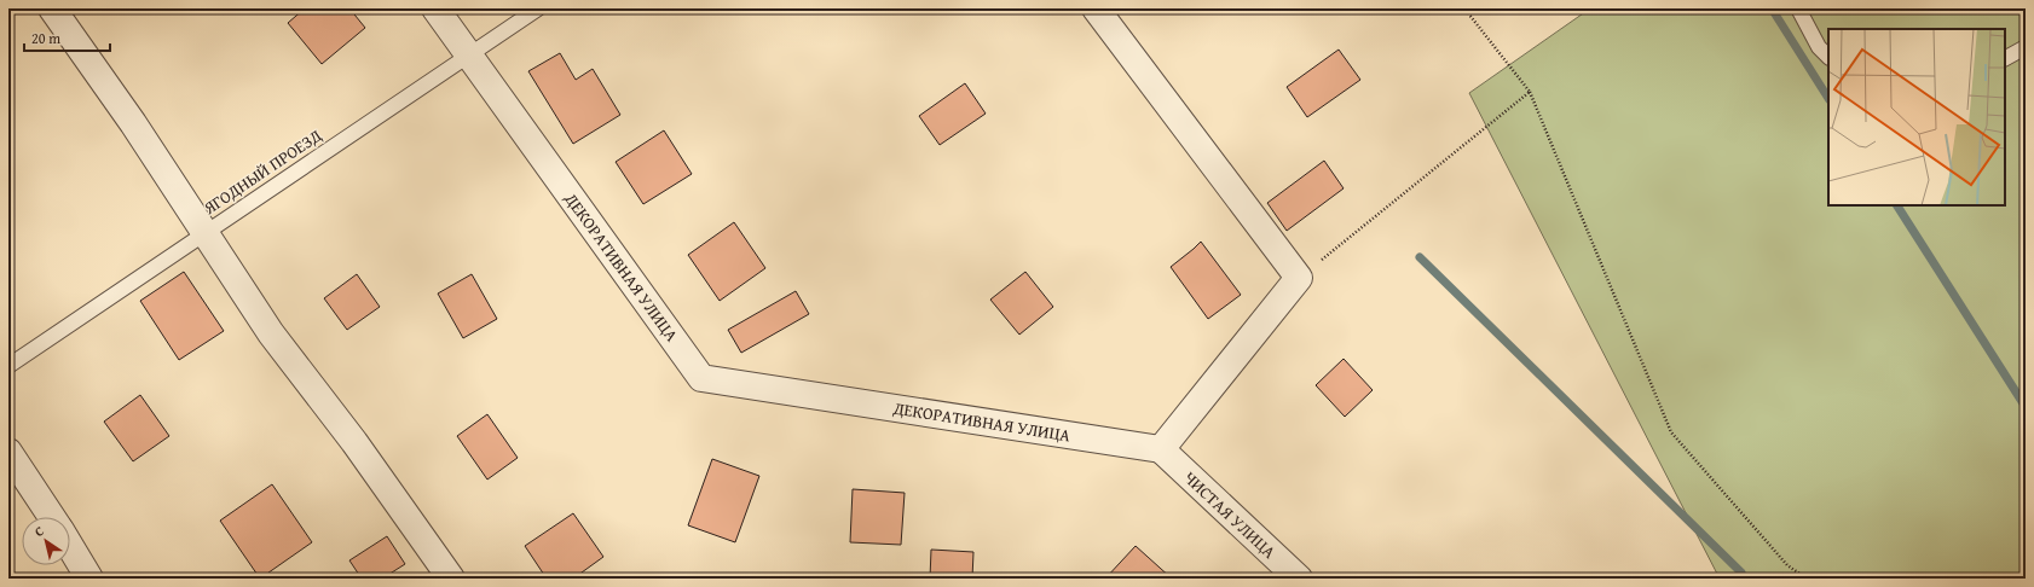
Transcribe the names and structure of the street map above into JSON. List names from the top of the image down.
{
  "streets": {
    "street": ["ДЕКОРАТИВНАЯ УЛИЦА", "ЧИСТАЯ УЛИЦА"],
    "lane": ["ЯГОДНЫЙ ПРОЕЗД"]
  },
  "crossings": [
    ["ЯГОДНЫЙ ПРОЕЗД", "ДЕКОРАТИВНАЯ УЛИЦА"],
    ["ДЕКОРАТИВНАЯ УЛИЦА", "ЧИСТАЯ УЛИЦА"]
  ],
  "scale_bar": "20 m",
  "north": "top left"
}
